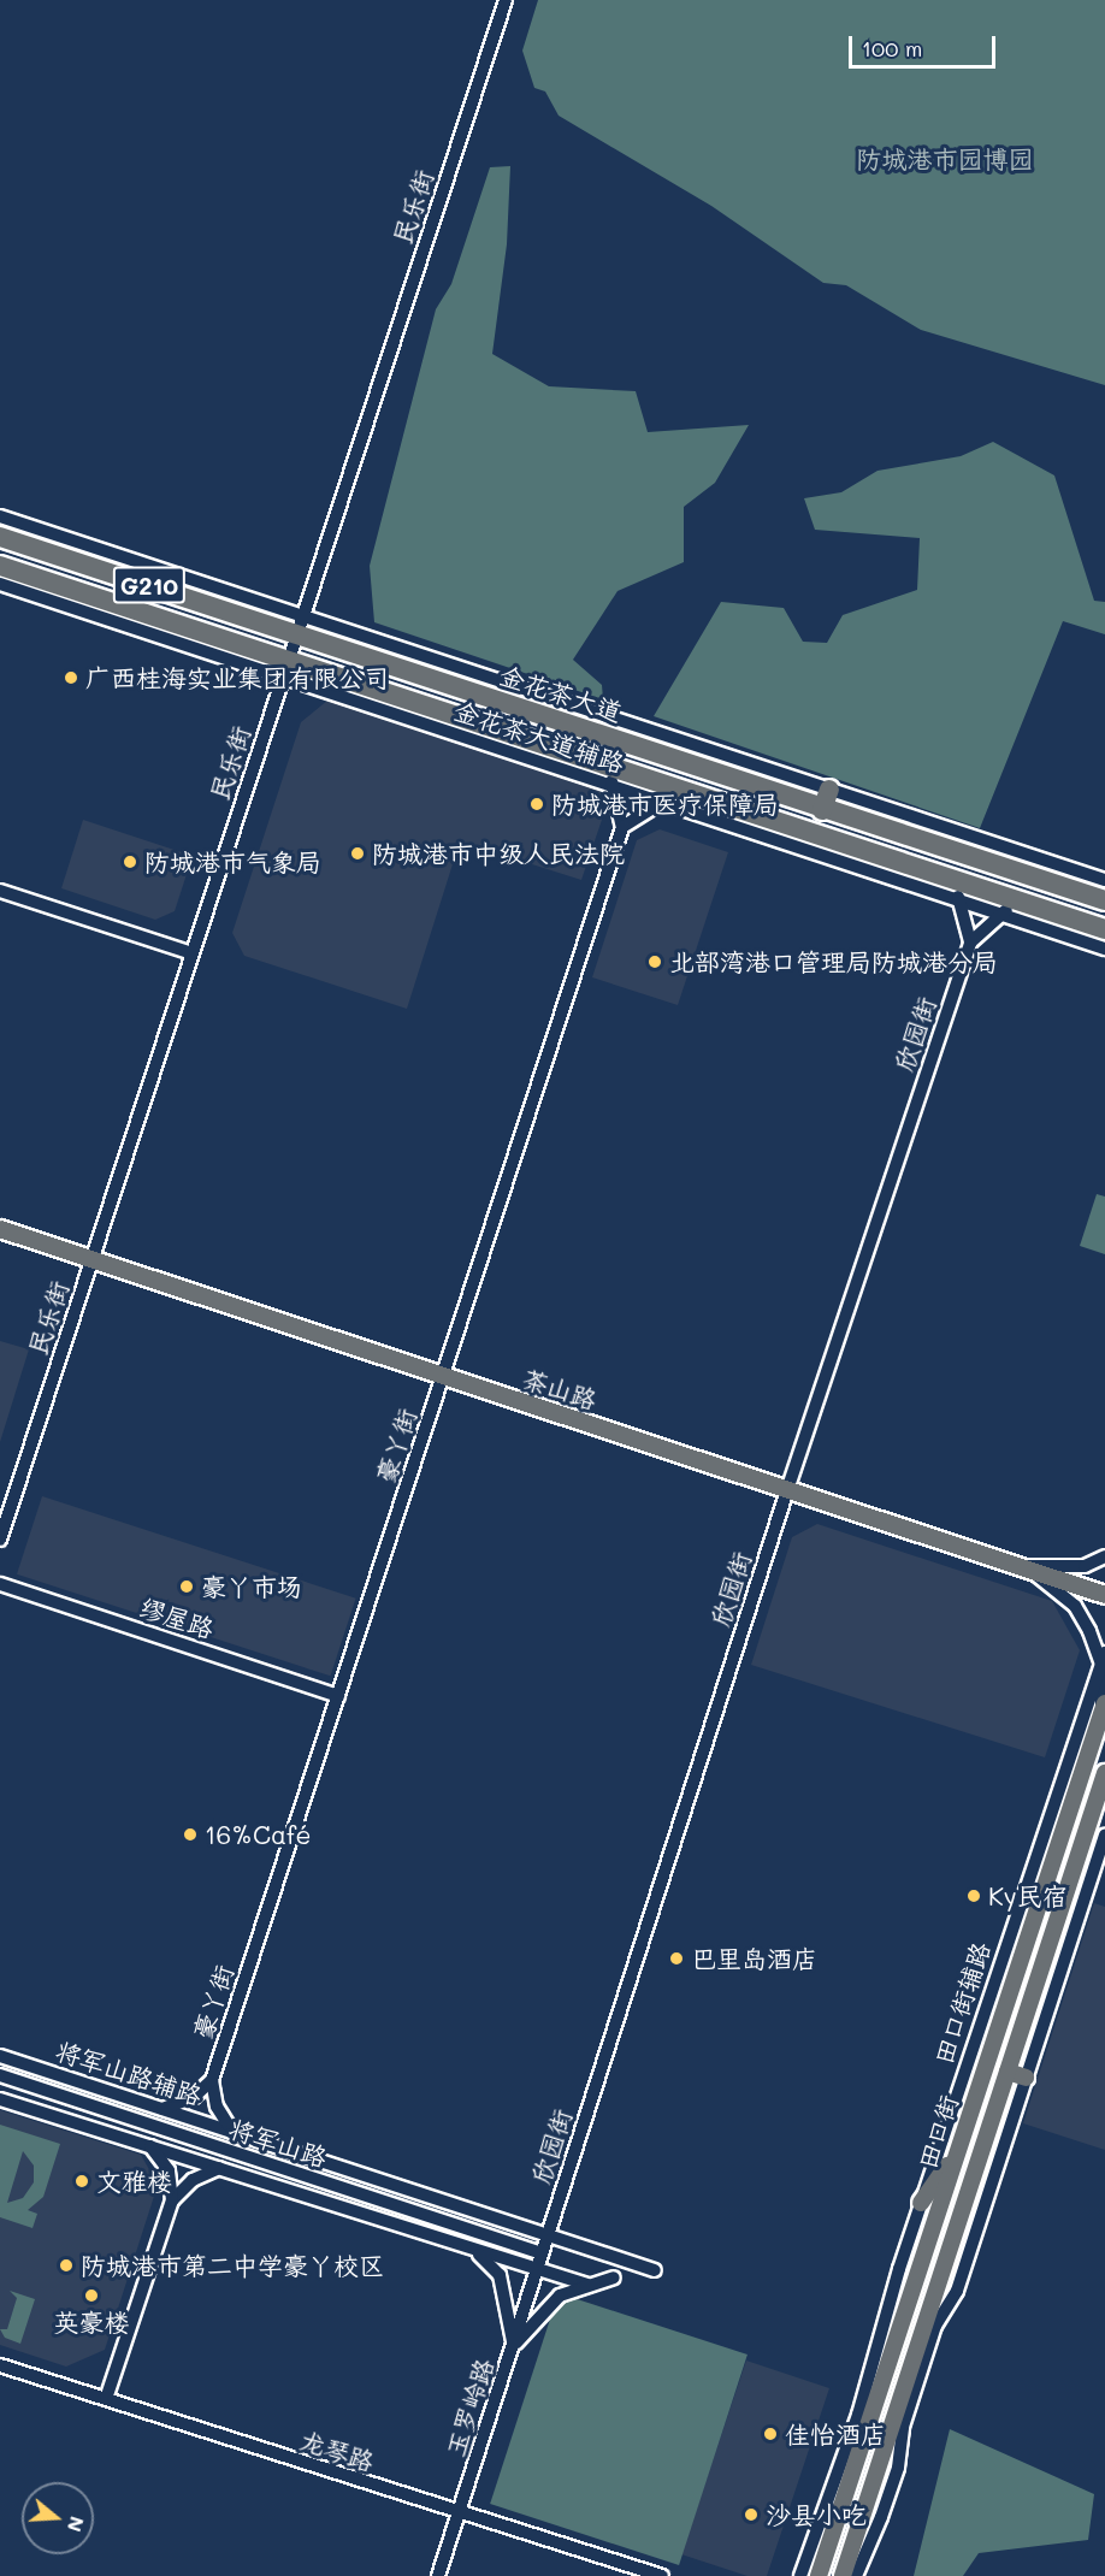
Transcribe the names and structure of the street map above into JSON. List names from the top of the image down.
{
  "streets": {
    "highway": ["G210", "金花茶大道"],
    "main road": ["茶山路", "田口街"],
    "street": [
      "民乐街",
      "金花茶大道辅路",
      "欣园街",
      "豪丫街",
      "缪屋路",
      "田口街辅路",
      "将军山路辅路",
      "将军山路",
      "玉罗岭路",
      "龙琴路"
    ]
  },
  "crossings": [
    ["民乐街", "G210"],
    ["民乐街", "金花茶大道"],
    ["民乐街", "茶山路"],
    ["金花茶大道", "金花茶大道辅路"],
    ["欣园街", "茶山路"],
    ["欣园街", "将军山路辅路"],
    ["欣园街", "将军山路"],
    ["欣园街", "玉罗岭路"],
    ["茶山路", "豪丫街"],
    ["豪丫街", "缪屋路"],
    ["豪丫街", "将军山路辅路"],
    ["将军山路", "玉罗岭路"],
    ["玉罗岭路", "龙琴路"]
  ],
  "parks": ["防城港市园博园"],
  "places": [
    "广西桂海实业集团有限公司",
    "防城港市医疗保障局",
    "防城港市中级人民法院",
    "防城港市气象局",
    "北部湾港口管理局防城港分局",
    "豪丫市场",
    "16%Café",
    "Ky民宿",
    "巴里岛酒店",
    "文雅楼",
    "防城港市第二中学豪丫校区",
    "英豪楼",
    "佳怡酒店",
    "沙县小吃"
  ],
  "scale_bar": "100 m",
  "north": "right"
}
